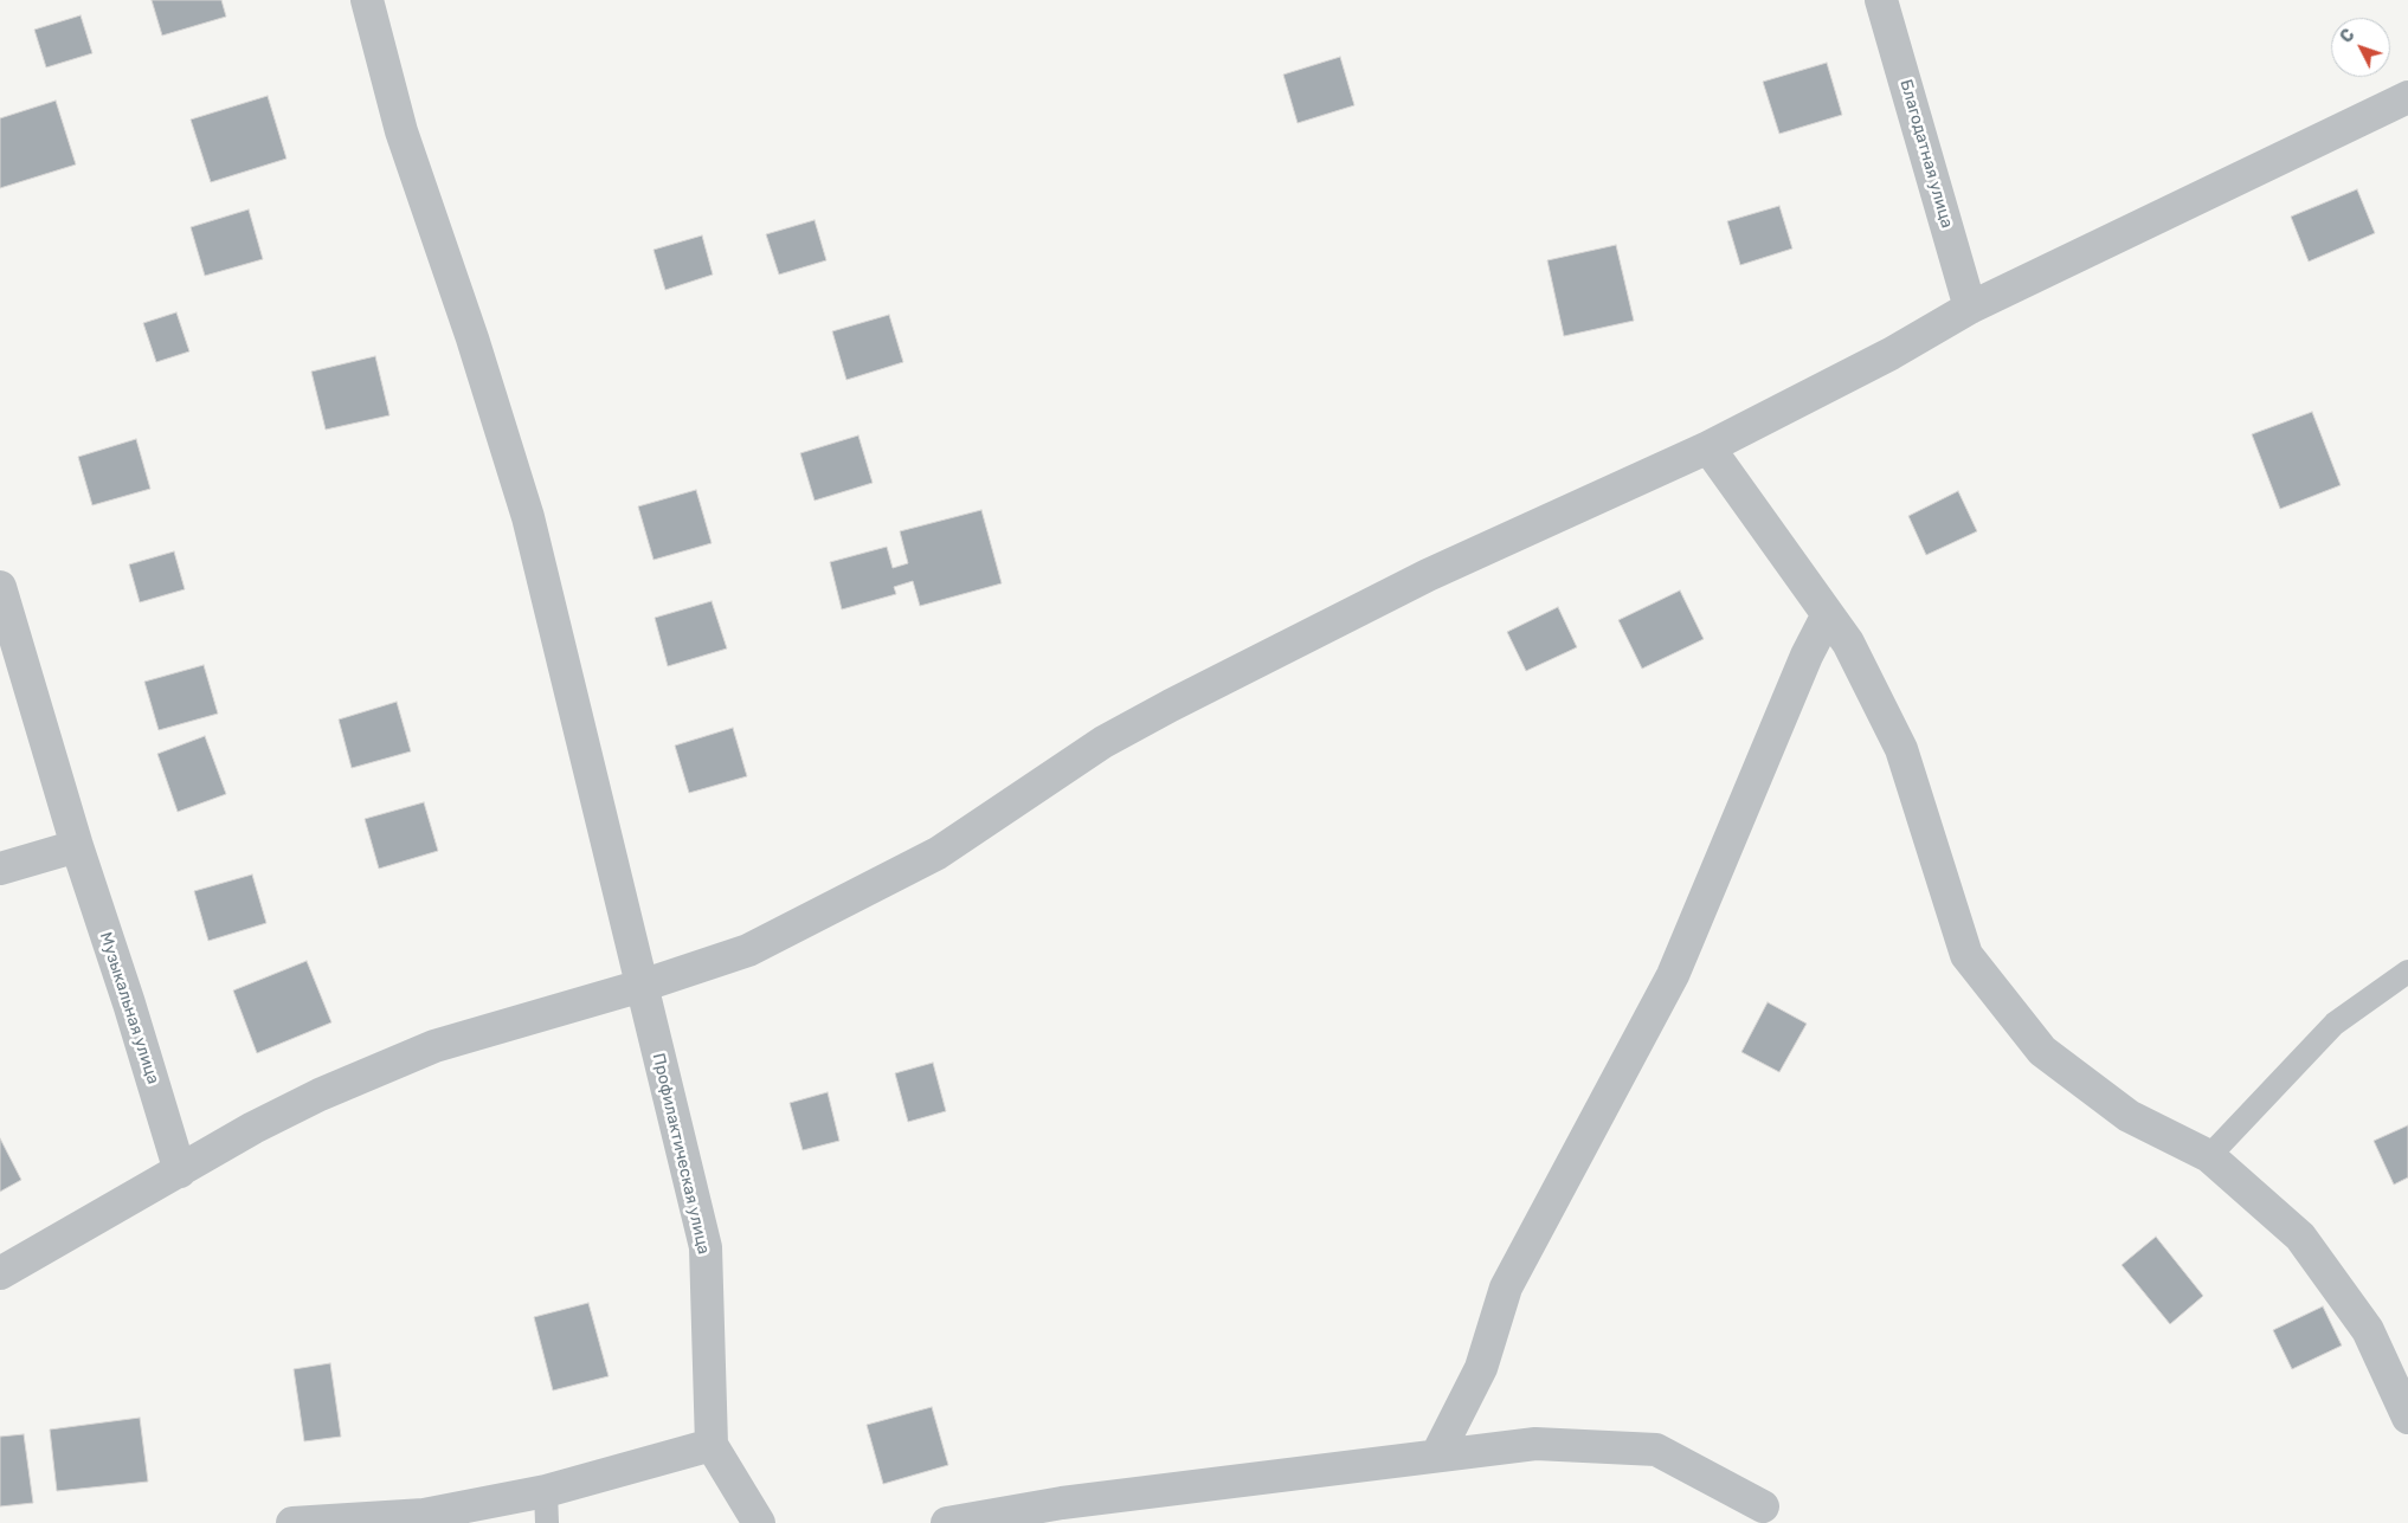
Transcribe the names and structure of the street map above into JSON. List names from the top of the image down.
{
  "streets": {
    "street": ["Благодатная улица", "Музыкальная улица", "Профилактическая улица"]
  },
  "north": "top left"
}
